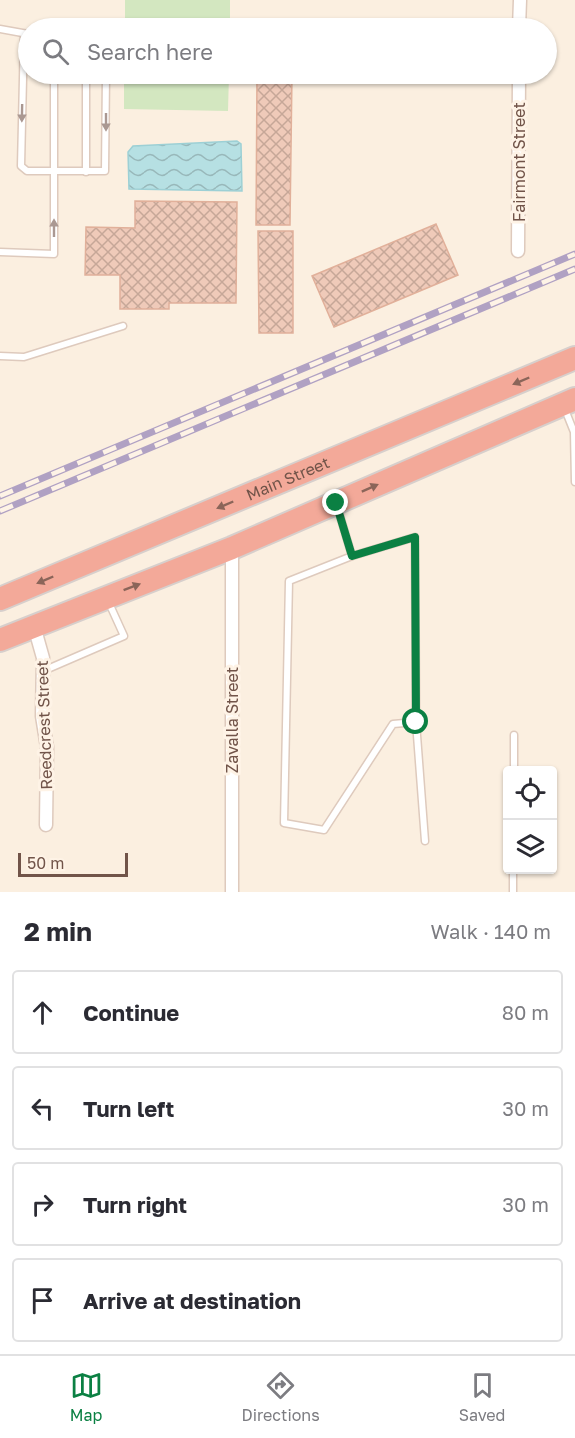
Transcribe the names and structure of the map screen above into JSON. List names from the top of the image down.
{
  "streets": {
    "highway": ["Main Street"],
    "street": ["Fairmont Street", "Zavalla Street", "Reedcrest Street"]
  },
  "scale_bar": "50 m",
  "page": {
    "search": "Search here",
    "scale": "50 m",
    "heading": ["2 min", "Walk · 140 m"],
    "list": [
      ["Continue", "80 m"],
      ["Turn left", "30 m"],
      ["Turn right", "30 m"],
      "Arrive at destination"
    ],
    "nav": ["Map", "Directions", "Saved"]
  }
}
